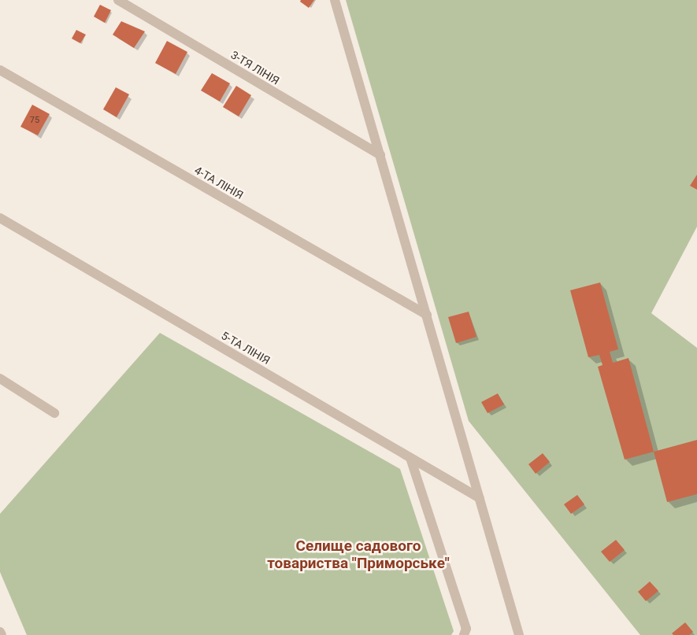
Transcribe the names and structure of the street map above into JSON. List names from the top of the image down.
{
  "streets": {
    "street": ["3-ТЯ ЛІНІЯ", "4-ТА ЛІНІЯ", "5-ТА ЛІНІЯ"]
  },
  "districts": ["Селище садового товариства \"Приморське\""],
  "house_numbers": ["75"]
}
